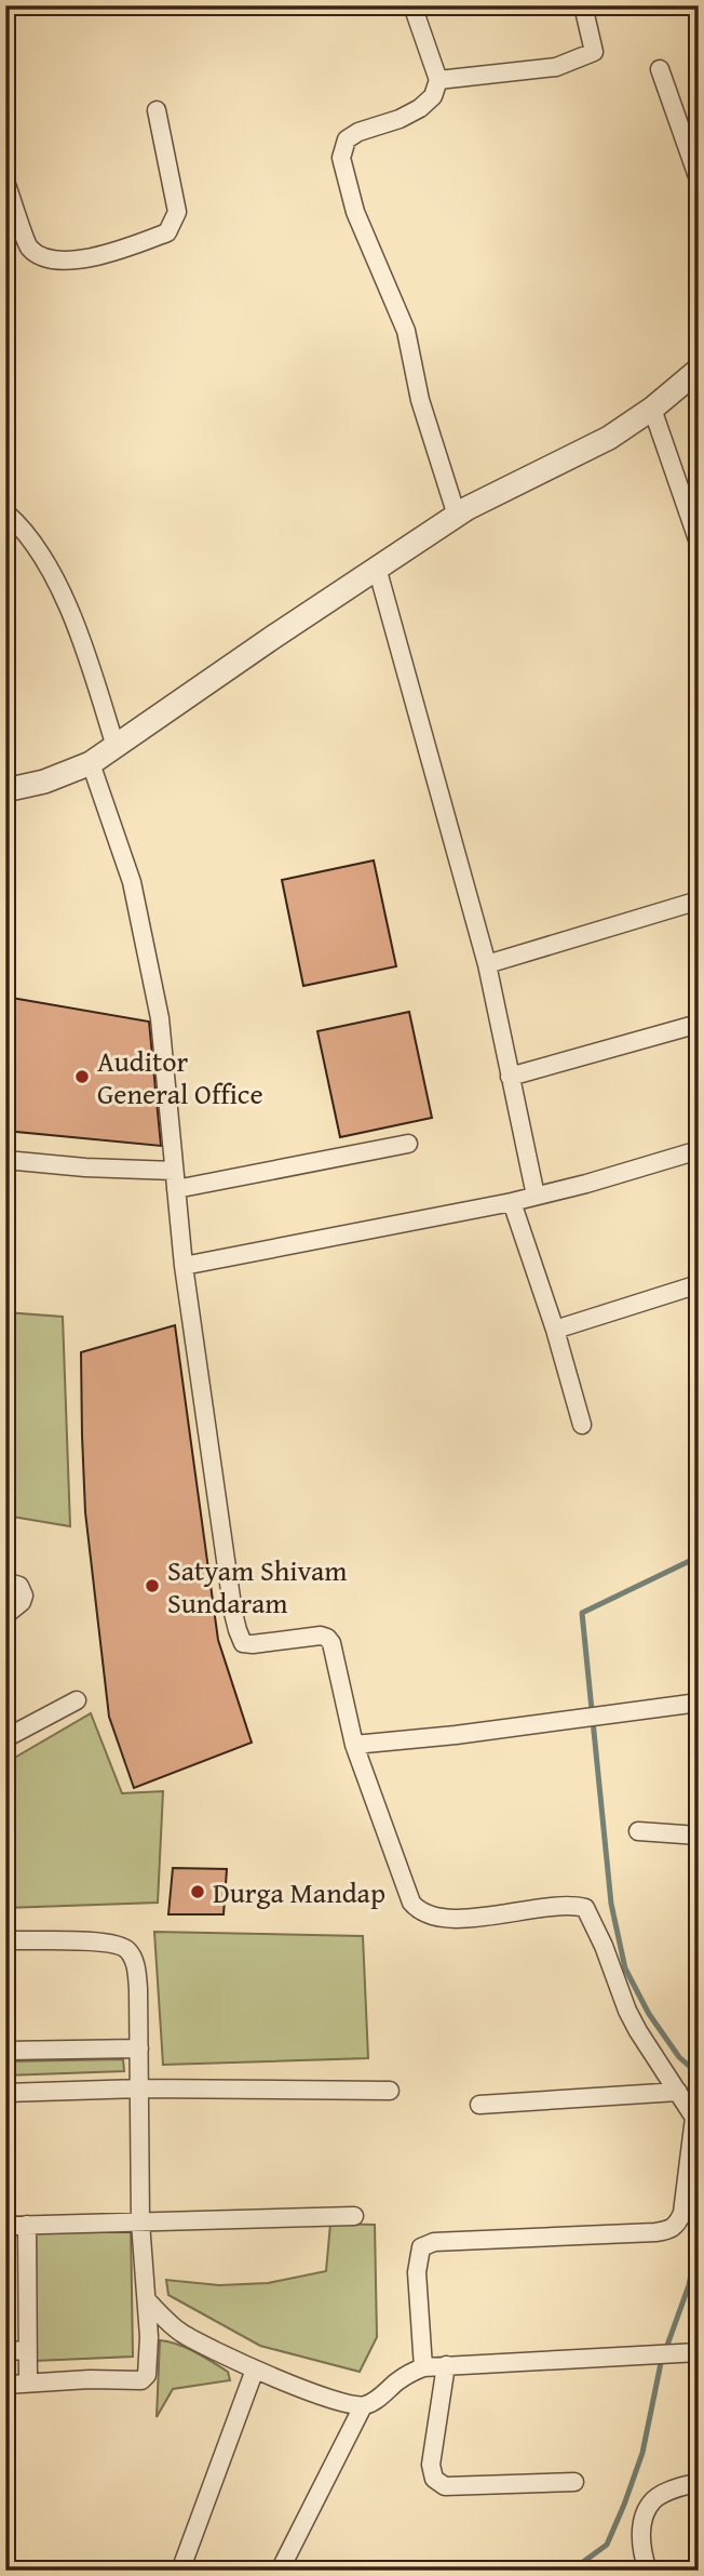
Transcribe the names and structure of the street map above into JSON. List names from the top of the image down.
{
  "places": ["Auditor General Office", "Satyam Shivam Sundaram", "Durga Mandap"]
}
